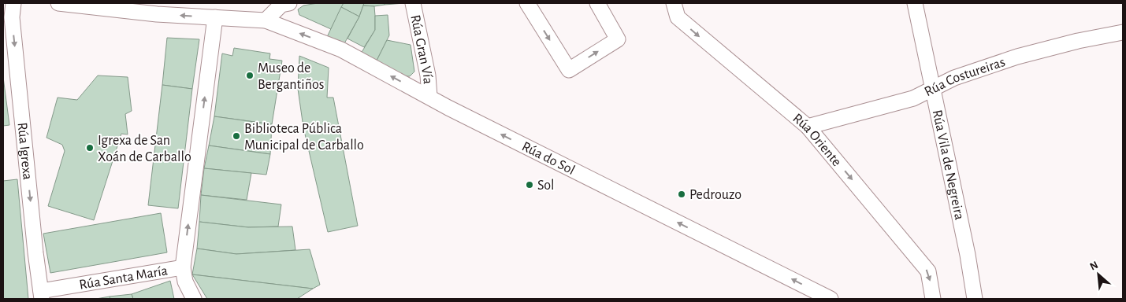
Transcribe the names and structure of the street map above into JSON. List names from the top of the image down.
{
  "streets": {
    "street": [
      "Rúa Gran Vía",
      "Rúa Costureiras",
      "Rúa Oriente",
      "Rúa Igrexa",
      "Rúa do Sol",
      "Rúa Vila de Negreira",
      "Rúa Santa María"
    ]
  },
  "crossings": [
    ["Rúa Gran Vía", "Rúa do Sol"],
    ["Rúa Costureiras", "Rúa Oriente"],
    ["Rúa Costureiras", "Rúa Vila de Negreira"],
    ["Rúa Igrexa", "Rúa Santa María"]
  ],
  "one_way": ["Rúa Oriente", "Rúa Igrexa", "Rúa do Sol"],
  "places": [
    "Museo de Bergantiños",
    "Biblioteca Pública Municipal de Carballo",
    "Igrexa de San Xoán de Carballo",
    "Sol",
    "Pedrouzo"
  ],
  "north": "top left"
}
